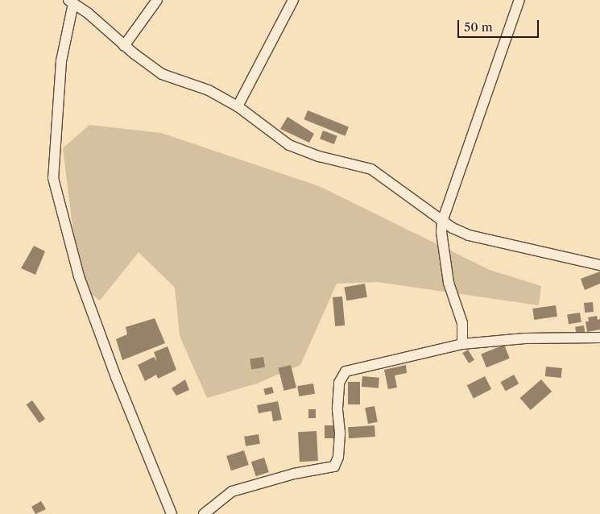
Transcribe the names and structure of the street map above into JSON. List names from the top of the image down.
{
  "scale_bar": "50 m"
}
